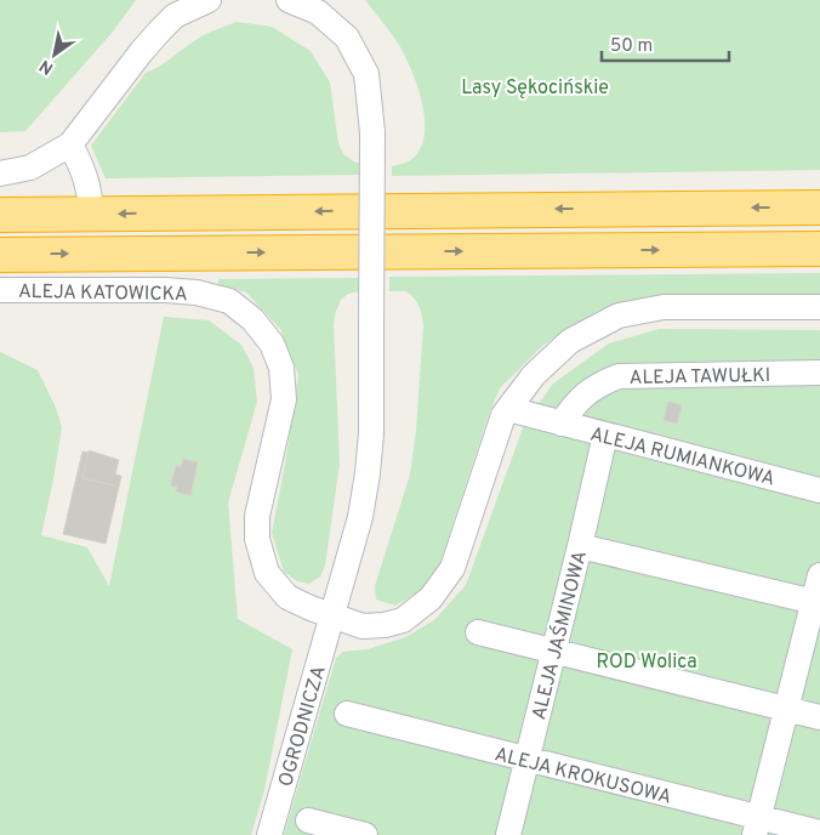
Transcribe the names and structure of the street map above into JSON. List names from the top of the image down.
{
  "streets": {
    "street": [
      "ALEJA KATOWICKA",
      "ALEJA TAWUŁKI",
      "ALEJA RUMIANKOWA",
      "ALEJA JAŚMINOWA",
      "OGRODNICZA",
      "ALEJA KROKUSOWA"
    ]
  },
  "crossings": [
    ["ALEJA KATOWICKA", "ALEJA RUMIANKOWA"],
    ["ALEJA KATOWICKA", "OGRODNICZA"],
    ["ALEJA TAWUŁKI", "ALEJA RUMIANKOWA"],
    ["ALEJA RUMIANKOWA", "ALEJA JAŚMINOWA"],
    ["ALEJA JAŚMINOWA", "ALEJA KROKUSOWA"]
  ],
  "parks": ["Lasy Sękocińskie", "ROD Wolica"],
  "scale_bar": "50 m",
  "north": "bottom left"
}
